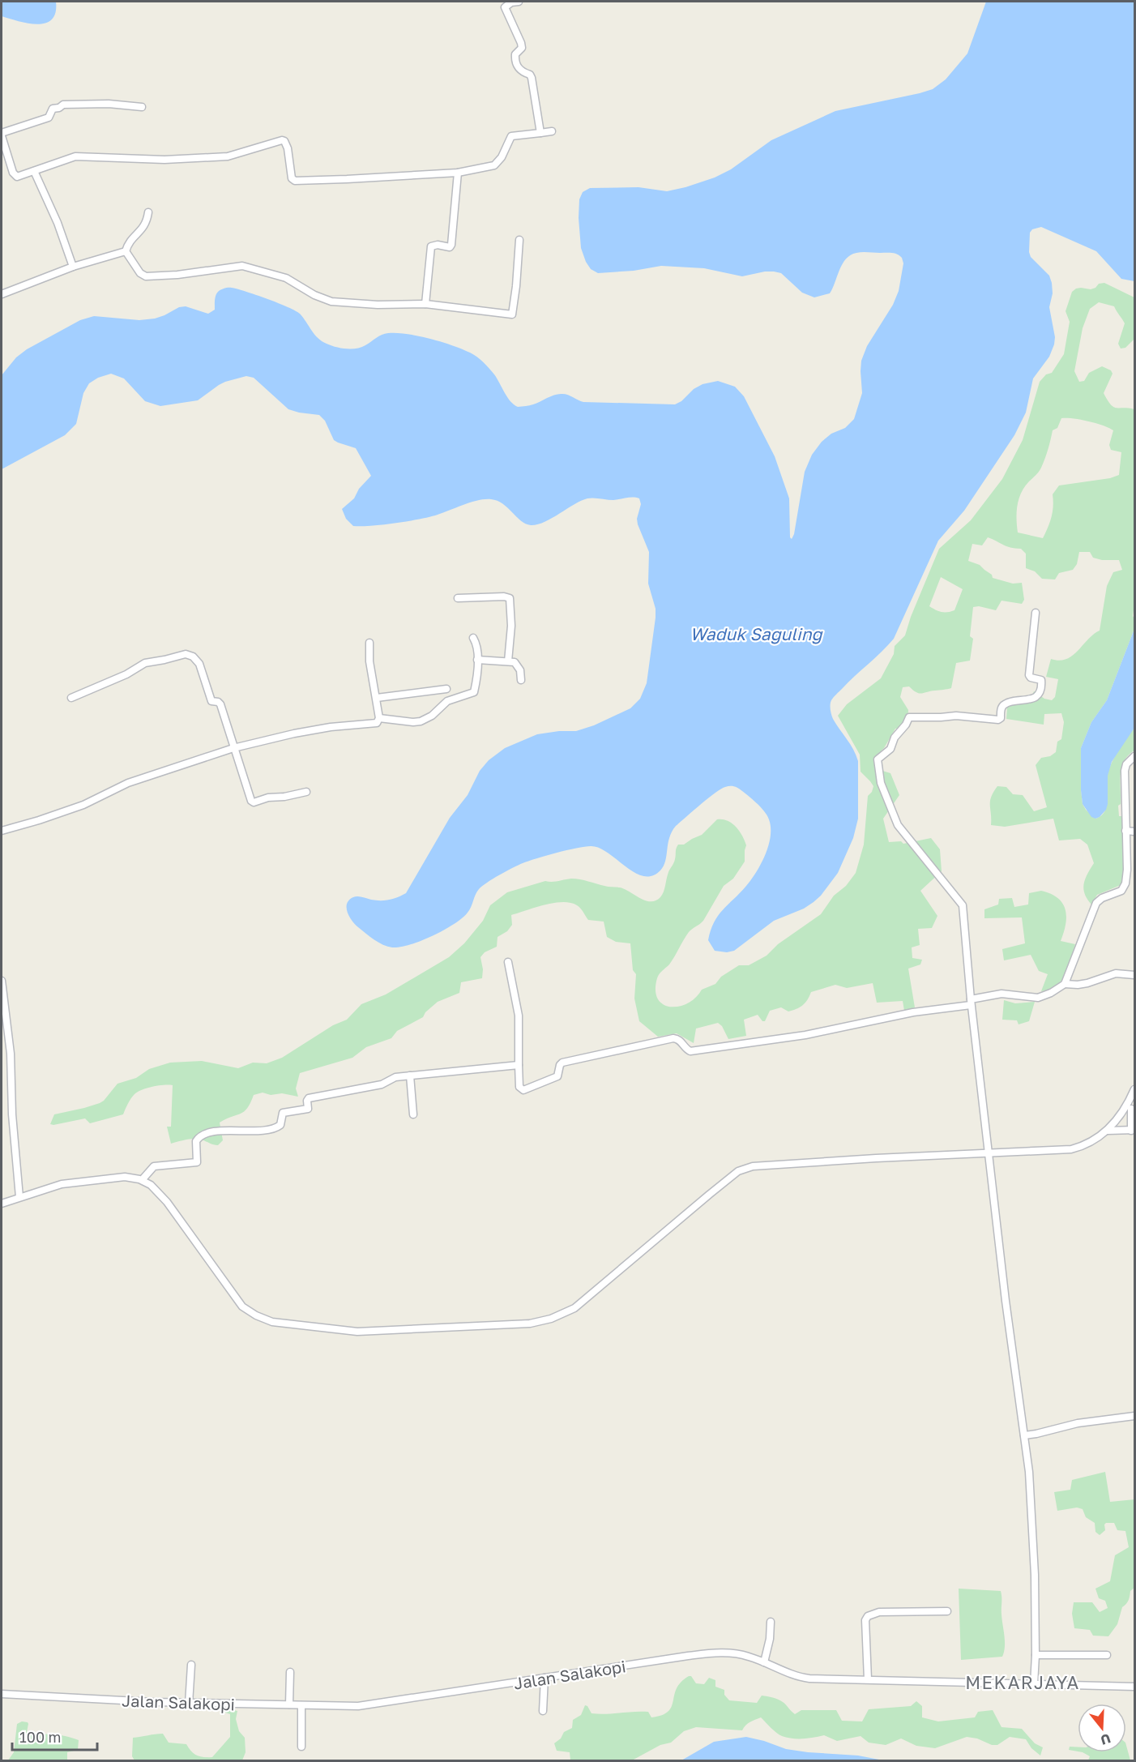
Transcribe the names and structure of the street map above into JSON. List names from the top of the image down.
{
  "streets": {
    "street": ["Jalan Salakopi"]
  },
  "districts": ["MEKARJAYA"],
  "water": ["Waduk Saguling"],
  "scale_bar": "100 m",
  "north": "bottom"
}
